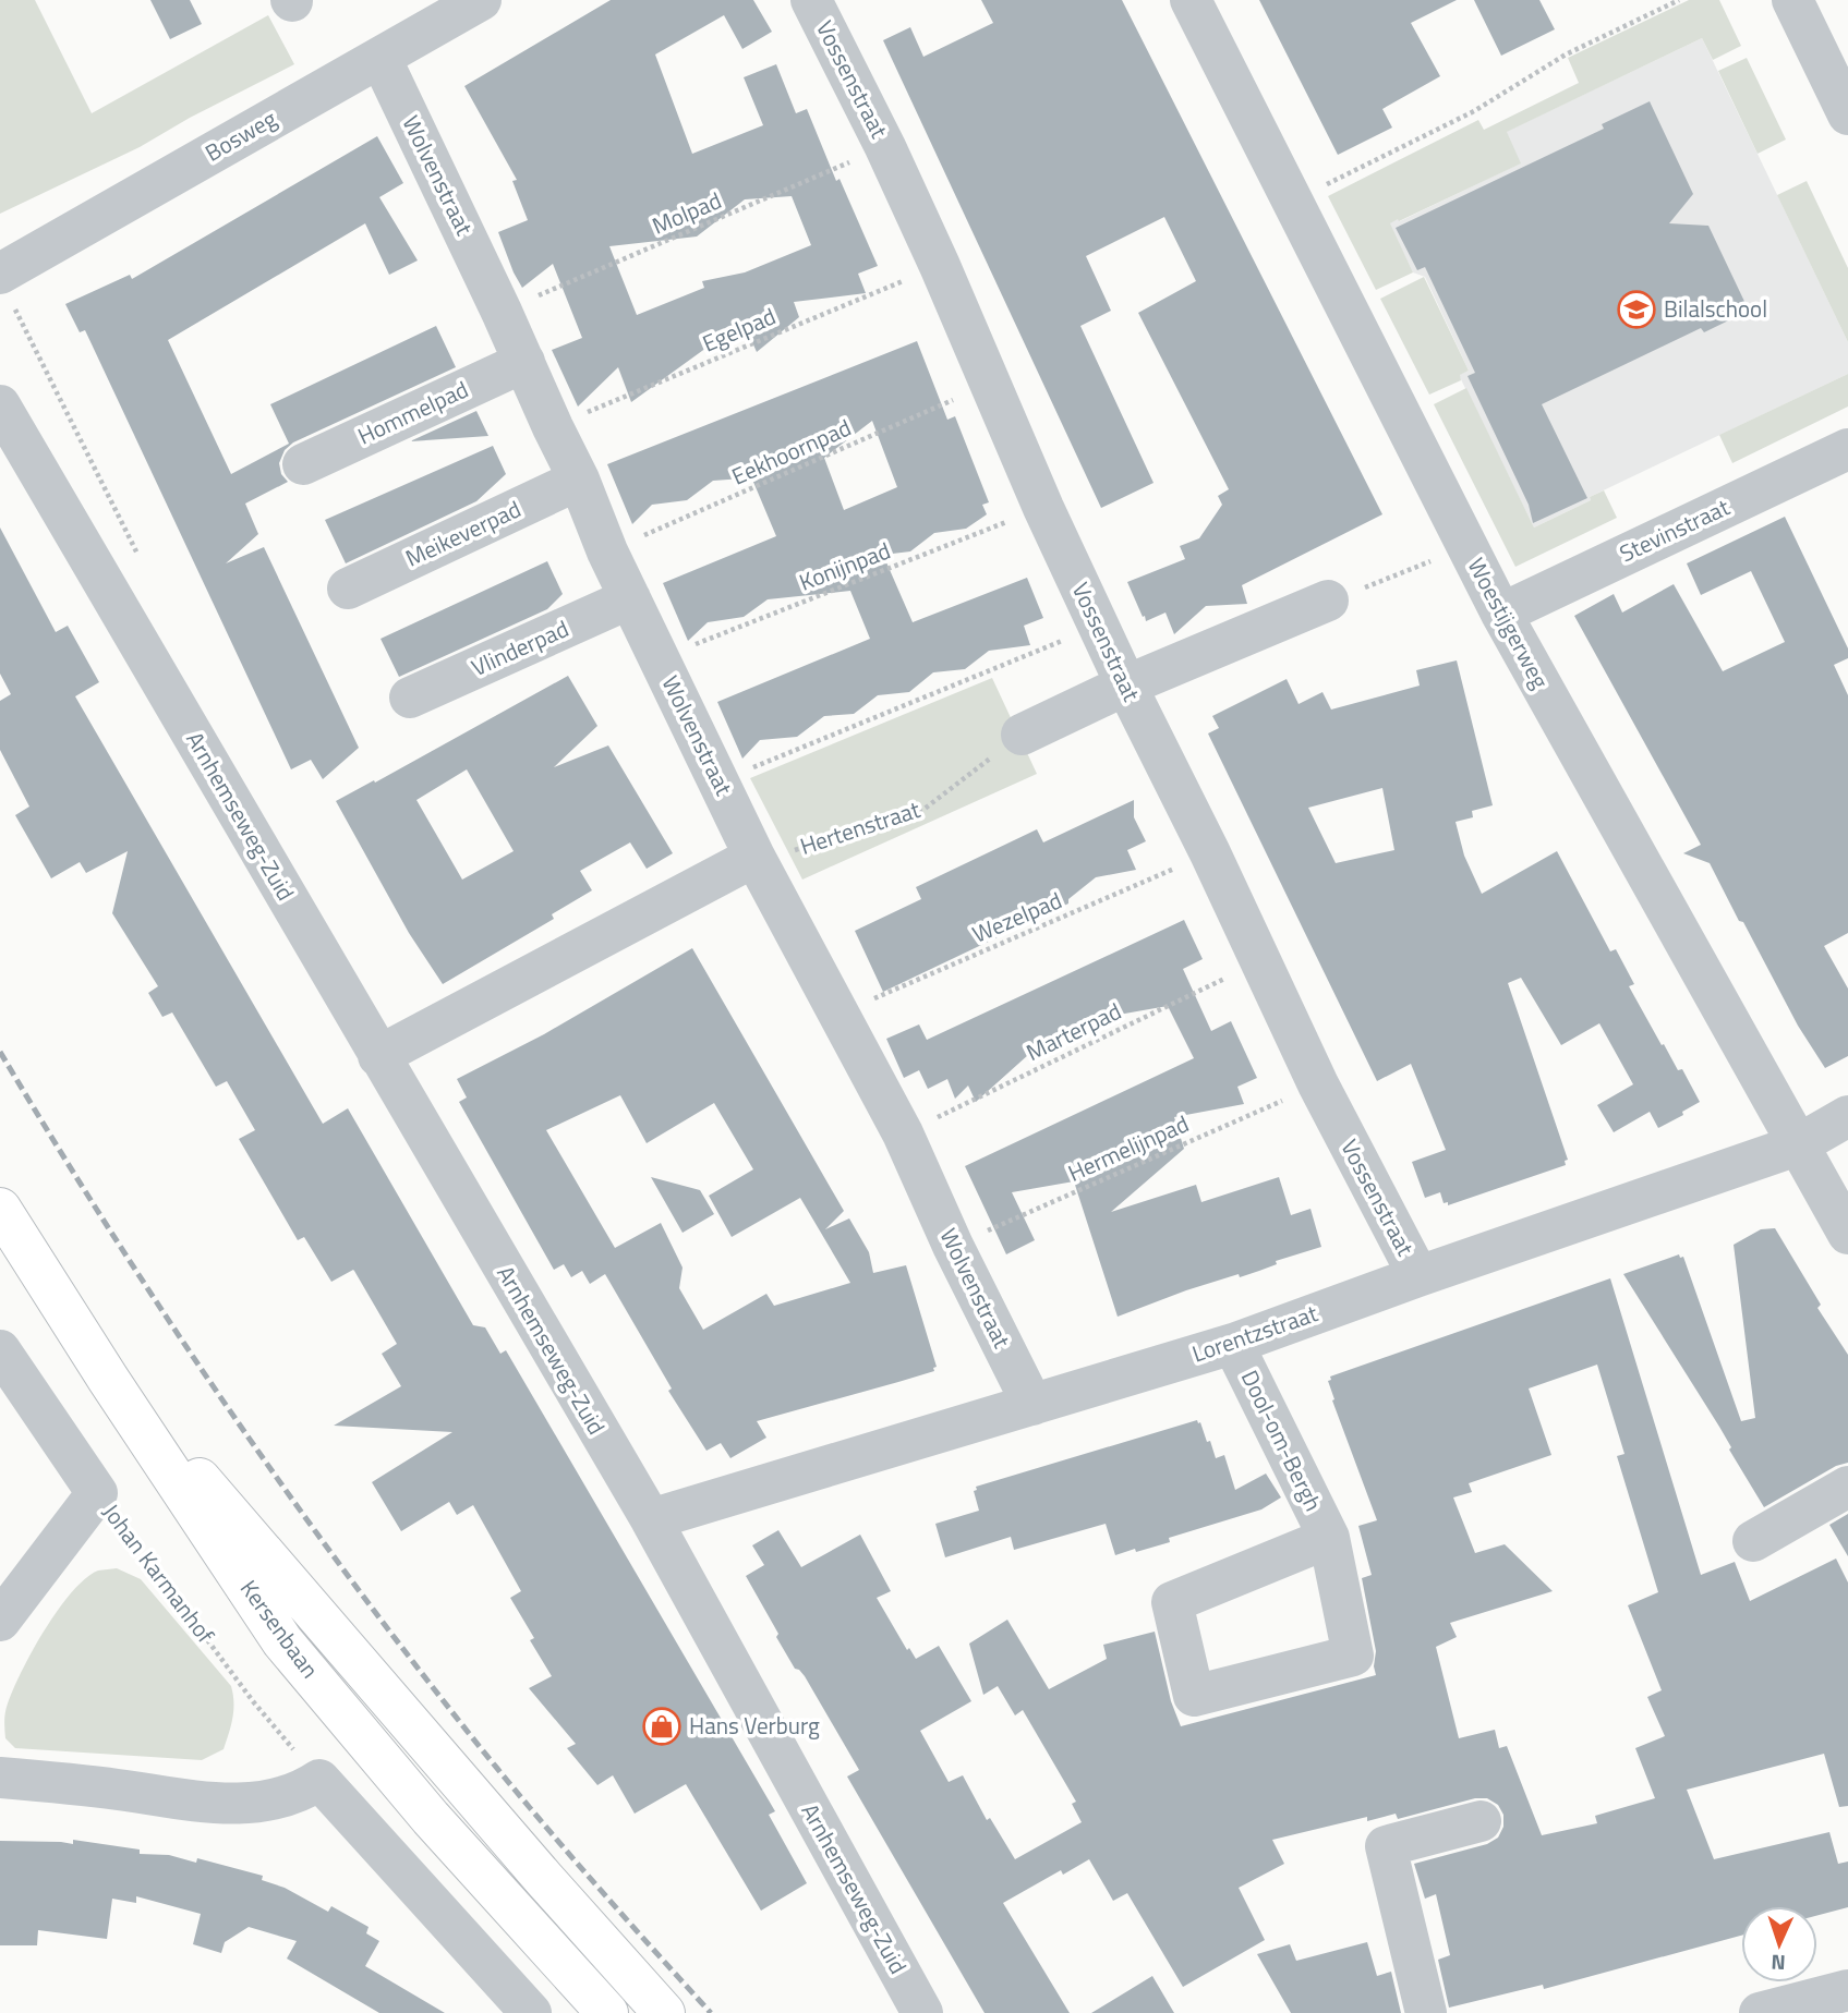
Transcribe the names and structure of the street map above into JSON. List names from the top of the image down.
{
  "streets": {
    "main road": ["Kersenbaan"],
    "street": [
      "Vossenstraat",
      "Bosweg",
      "Wolvenstraat",
      "Hommelpad",
      "Stevinstraat",
      "Meikeverpad",
      "Woestijgerweg",
      "Vlinderpad",
      "Arnhemseweg-Zuid",
      "Lorentzstraat",
      "Dool-om-Bergh",
      "Johan Karmanhof"
    ],
    "path": [
      "Molpad",
      "Egelpad",
      "Eekhoornpad",
      "Konijnpad",
      "Hertenstraat",
      "Wezelpad",
      "Marterpad",
      "Hermelijnpad"
    ]
  },
  "crossings": [
    ["Vossenstraat", "Molpad"],
    ["Vossenstraat", "Egelpad"],
    ["Vossenstraat", "Eekhoornpad"],
    ["Vossenstraat", "Konijnpad"],
    ["Vossenstraat", "Wezelpad"],
    ["Vossenstraat", "Marterpad"],
    ["Vossenstraat", "Hermelijnpad"],
    ["Vossenstraat", "Lorentzstraat"],
    ["Bosweg", "Wolvenstraat"],
    ["Wolvenstraat", "Molpad"],
    ["Wolvenstraat", "Egelpad"],
    ["Wolvenstraat", "Hommelpad"],
    ["Wolvenstraat", "Eekhoornpad"],
    ["Wolvenstraat", "Meikeverpad"],
    ["Wolvenstraat", "Konijnpad"],
    ["Wolvenstraat", "Vlinderpad"],
    ["Wolvenstraat", "Hertenstraat"],
    ["Wolvenstraat", "Wezelpad"],
    ["Wolvenstraat", "Marterpad"],
    ["Wolvenstraat", "Hermelijnpad"],
    ["Wolvenstraat", "Lorentzstraat"],
    ["Stevinstraat", "Woestijgerweg"],
    ["Woestijgerweg", "Lorentzstraat"],
    ["Arnhemseweg-Zuid", "Lorentzstraat"],
    ["Lorentzstraat", "Dool-om-Bergh"]
  ],
  "places": {
    "school or university": ["Bilalschool"],
    "shop": ["Hans Verburg"]
  },
  "north": "bottom"
}
